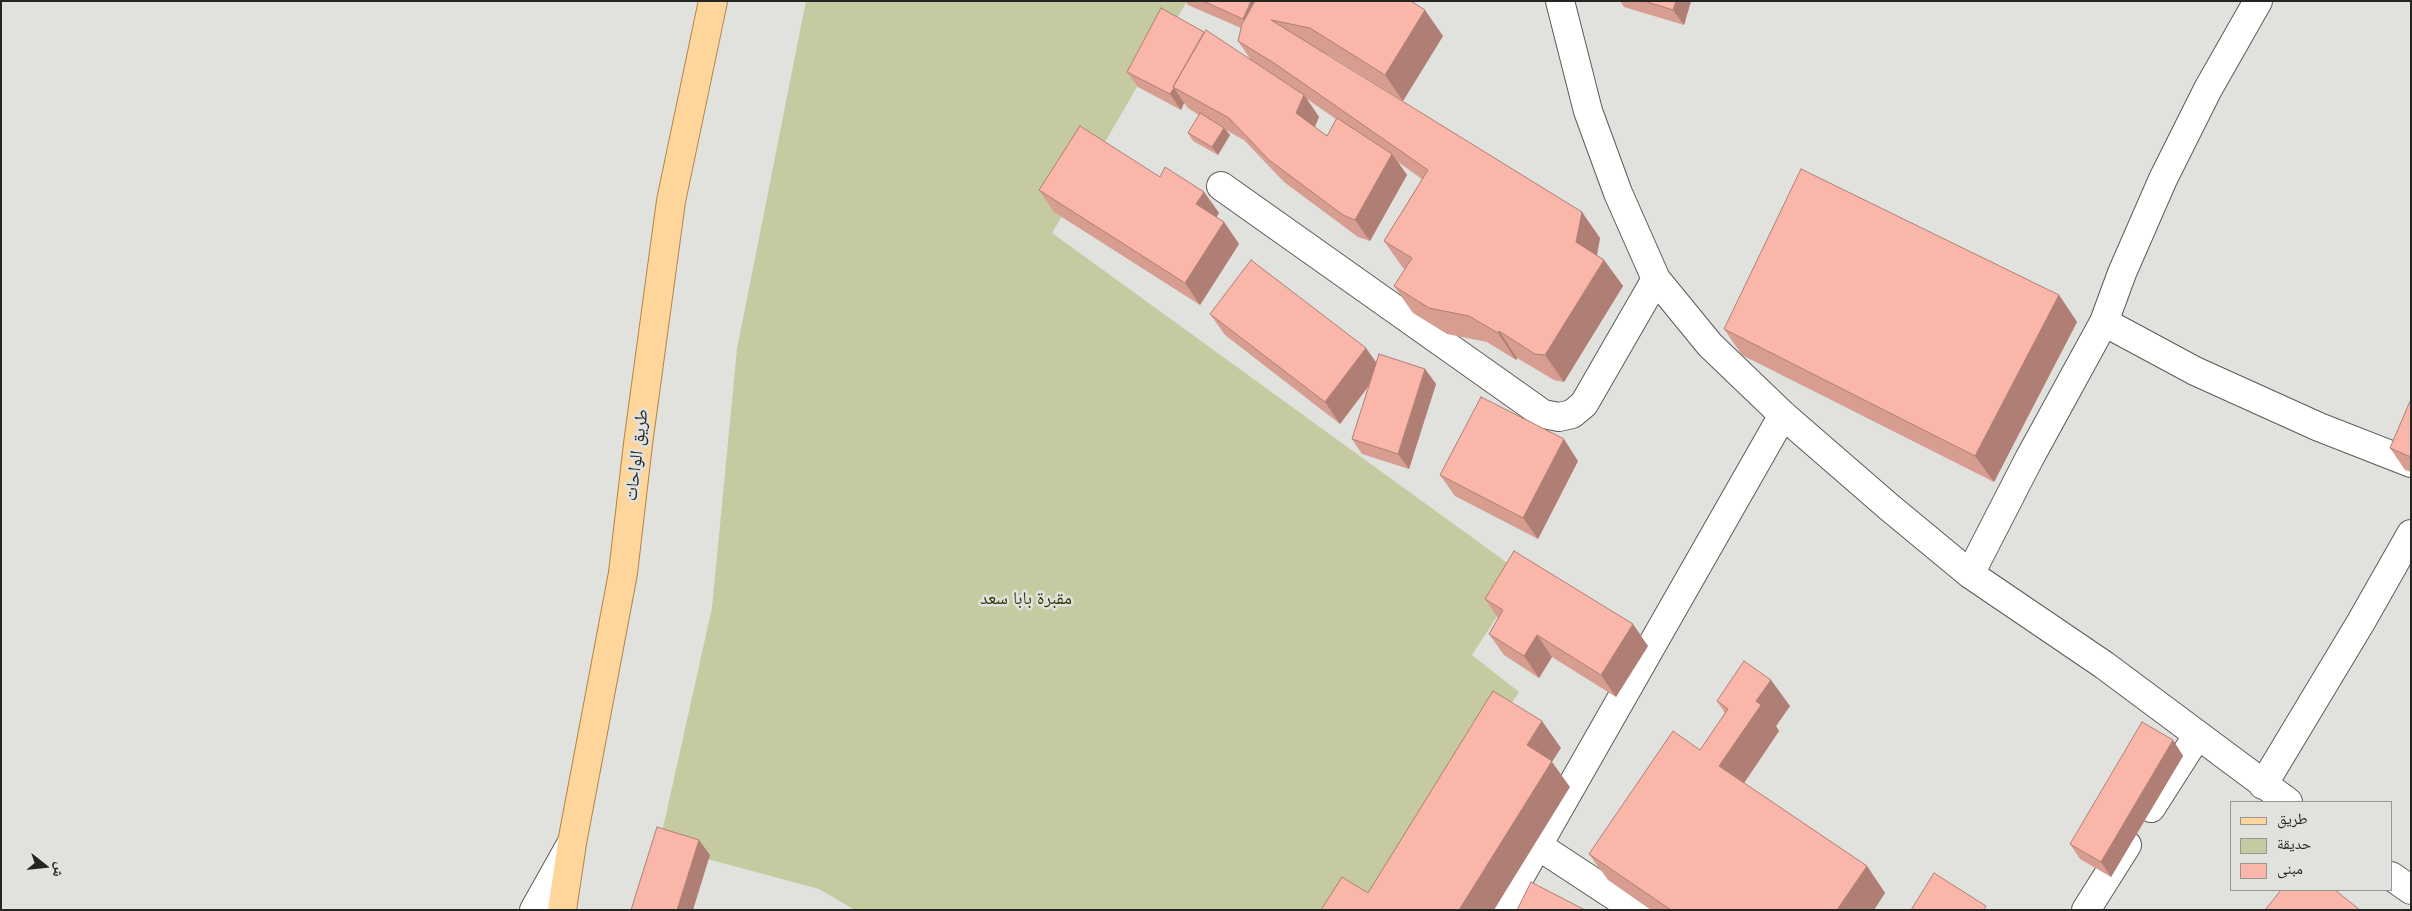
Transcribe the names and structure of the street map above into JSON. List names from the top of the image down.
{
  "streets": {
    "main road": ["طريق الواحات"]
  },
  "parks": ["مقبرة بابا سعد"],
  "legend": ["طريق", "حديقة", "مبنى"],
  "north": "right"
}
